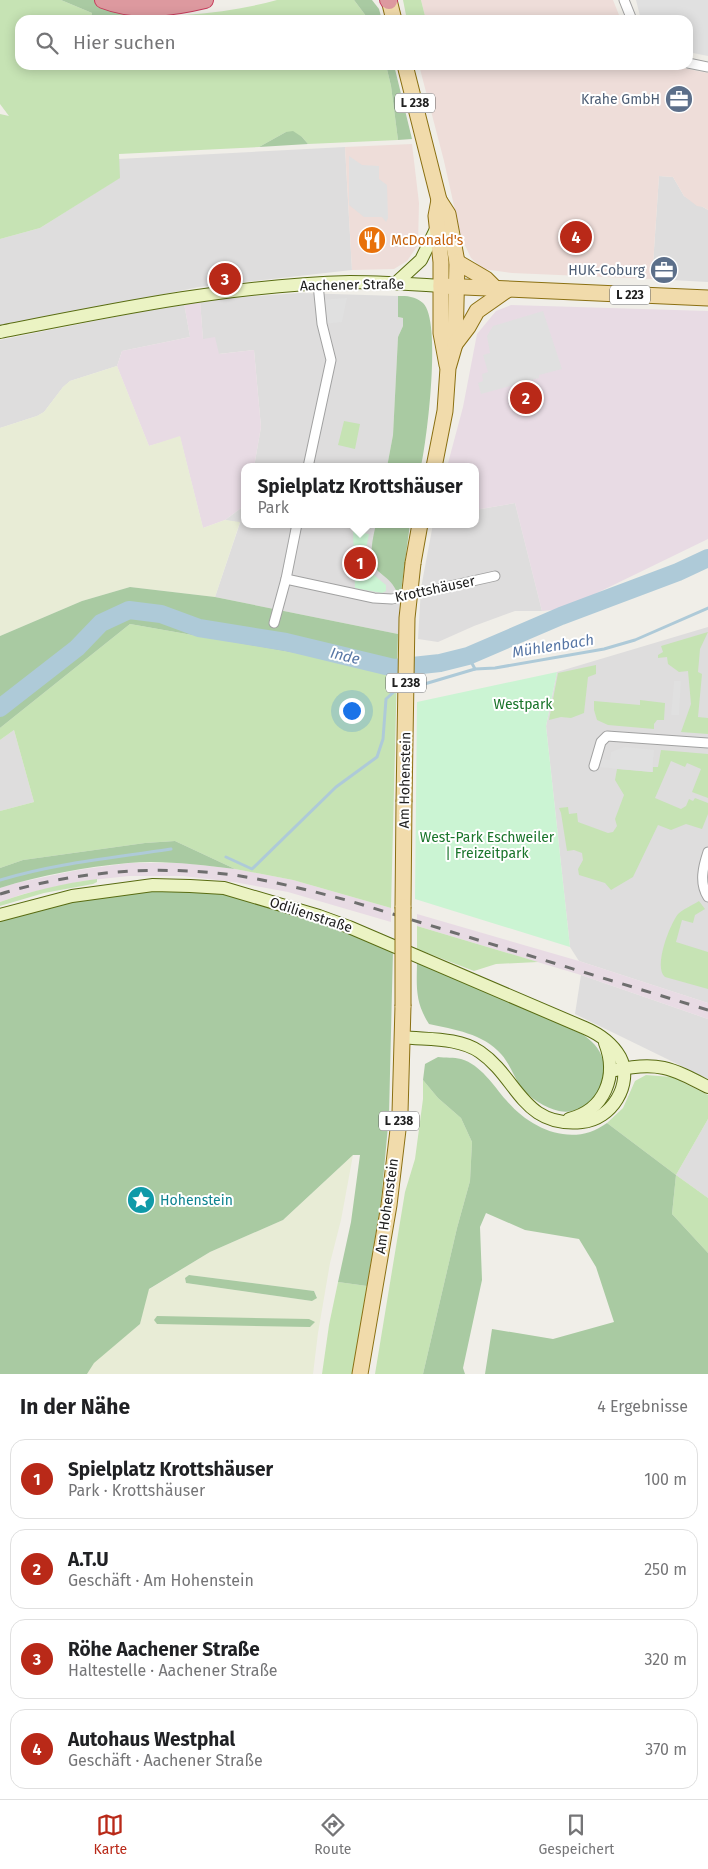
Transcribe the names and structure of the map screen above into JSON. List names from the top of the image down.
{
  "streets": {
    "main road": [
      "L 238",
      "Aachener Straße",
      "L 223",
      "Am Hohenstein",
      "Odilienstraße"
    ],
    "street": ["Krottshäuser"]
  },
  "crossings": [
    ["L 238", "Aachener Straße"]
  ],
  "water": ["Mühlenbach", "Inde"],
  "parks": ["Westpark", "West-Park Eschweiler | Freizeitpark"],
  "places": {
    "office": ["Krahe GmbH", "HUK-Coburg"],
    "restaurant": ["McDonald's"],
    "place": ["Hohenstein"]
  },
  "page": {
    "search": "Hier suchen",
    "pins": [
      "4",
      "3",
      "2",
      "1"
    ],
    "popup": ["Spielplatz Krottshäuser", "Park"],
    "heading": ["In der Nähe", "4 Ergebnisse"],
    "list": [
      {
        "mark": "1",
        "name": "Spielplatz Krottshäuser",
        "note": "Park · Krottshäuser",
        "value": "100 m"
      },
      {
        "mark": "2",
        "name": "A.T.U",
        "note": "Geschäft · Am Hohenstein",
        "value": "250 m"
      },
      {
        "mark": "3",
        "name": "Röhe Aachener Straße",
        "note": "Haltestelle · Aachener Straße",
        "value": "320 m"
      },
      {
        "mark": "4",
        "name": "Autohaus Westphal",
        "note": "Geschäft · Aachener Straße",
        "value": "370 m"
      }
    ],
    "nav": ["Karte", "Route", "Gespeichert"]
  }
}
